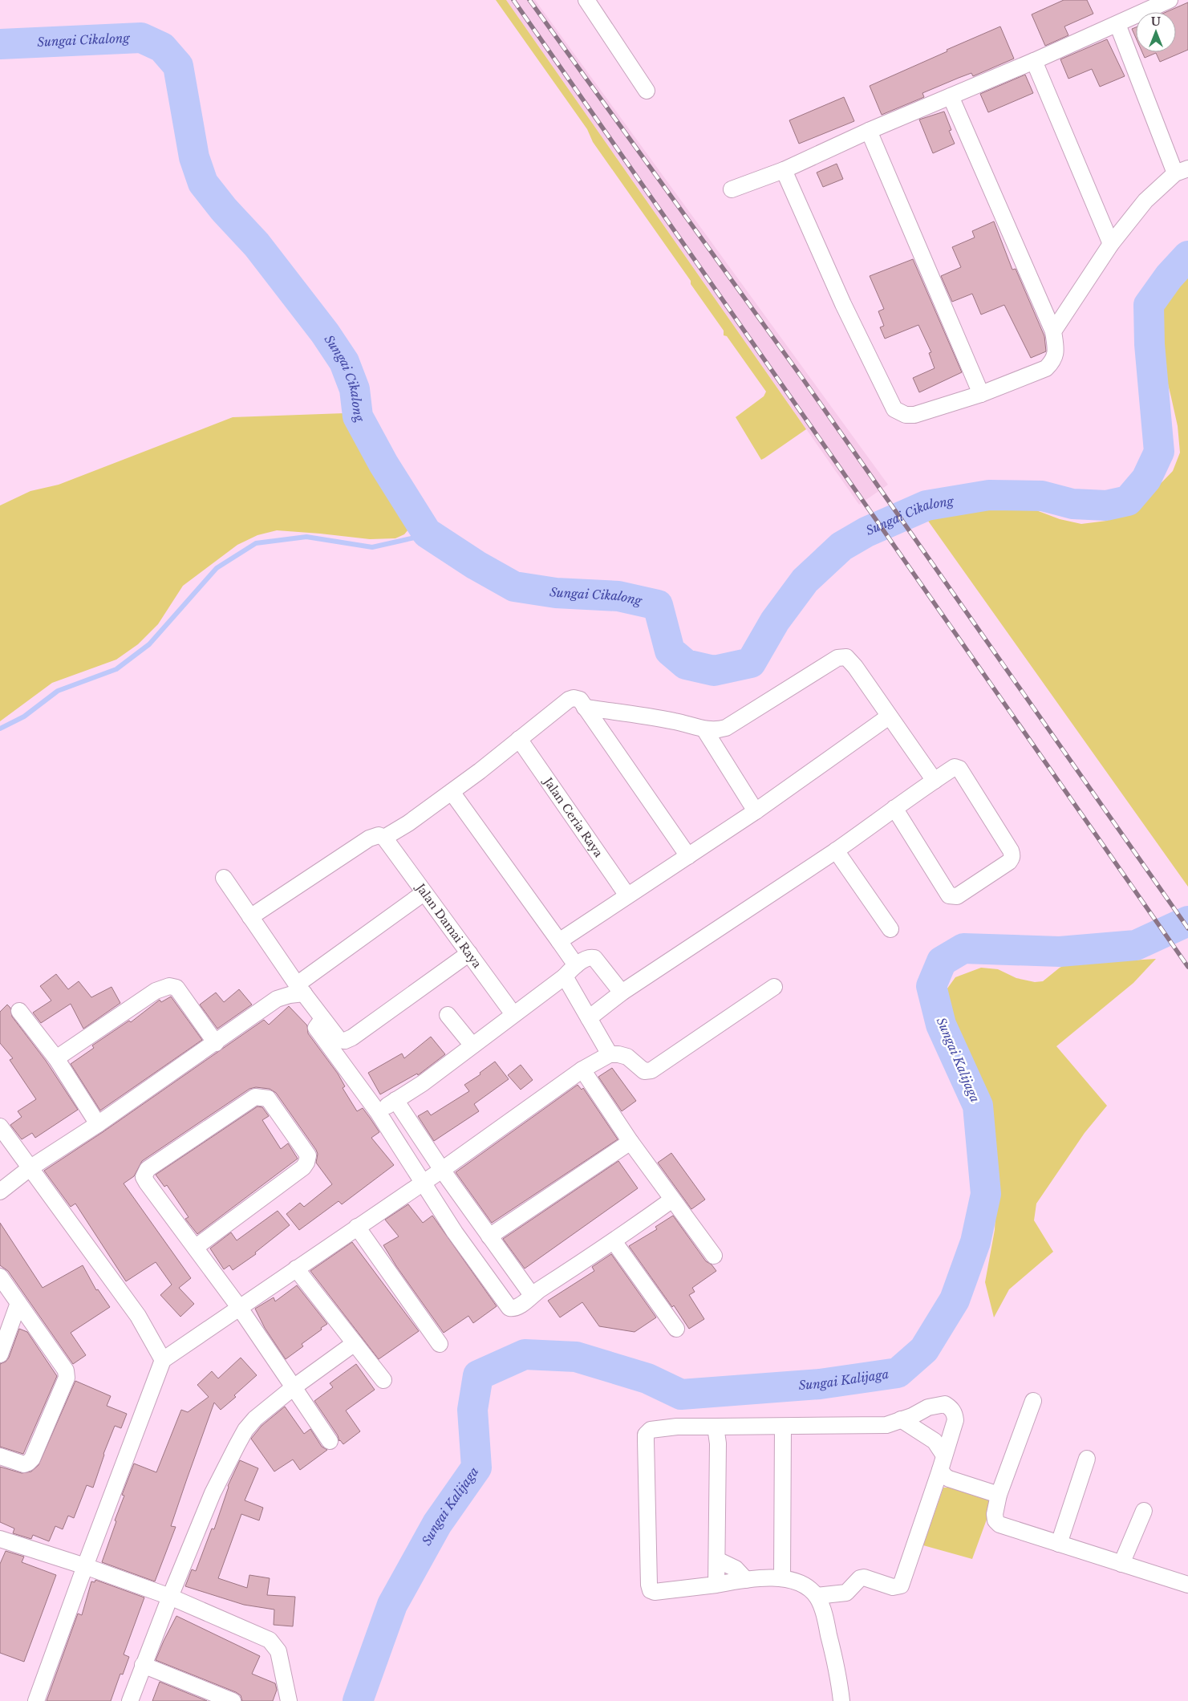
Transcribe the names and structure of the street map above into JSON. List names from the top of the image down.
{
  "streets": {
    "street": ["Jalan Ceria Raya", "Jalan Damai Raya"]
  },
  "water": ["Sungai Cikalong", "Sungai Kalijaga"],
  "north": "top"
}
